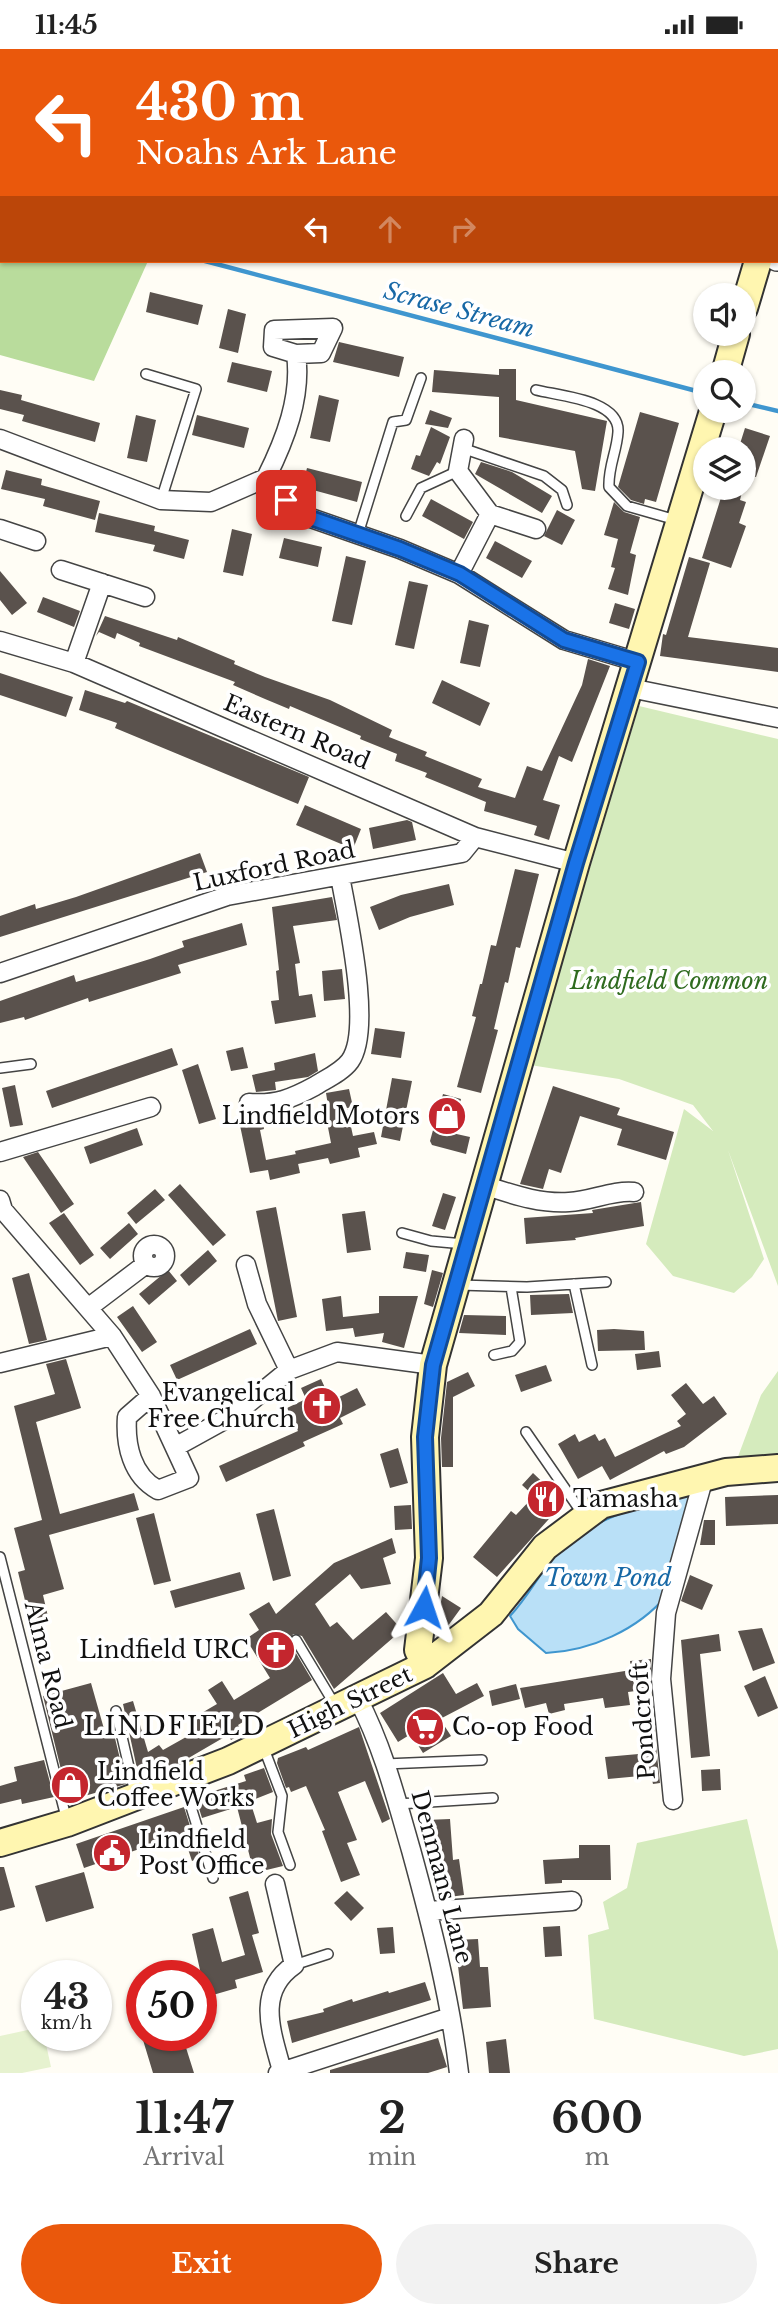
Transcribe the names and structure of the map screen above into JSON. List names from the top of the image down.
{
  "streets": {
    "main road": ["High Street"],
    "street": [
      "Eastern Road",
      "Luxford Road",
      "Pondcroft",
      "Denmans Lane"
    ],
    "lane": ["Alma Road"]
  },
  "crossings": [
    ["Eastern Road", "Luxford Road"],
    ["Alma Road", "High Street"],
    ["High Street", "Pondcroft"],
    ["High Street", "Denmans Lane"]
  ],
  "districts": ["LINDFIELD"],
  "water": ["Scrase Stream", "Town Pond"],
  "parks": ["Lindfield Common"],
  "places": {
    "shop": ["Lindfield Motors", "Lindfield Coffee Works"],
    "church": ["Evangelical Free Church", "Lindfield URC"],
    "restaurant": ["Tamasha"],
    "supermarket": ["Co-op Food"],
    "public building": ["Lindfield Post Office"]
  },
  "page": {
    "status": "11:45",
    "turn": ["430 m", "Noahs Ark Lane"],
    "speed": "43 km/h",
    "limit": "50",
    "eta": [
      "11:47",
      "Arrival",
      "2",
      "min",
      "600",
      "m"
    ],
    "buttons": ["Exit", "Share"]
  }
}
